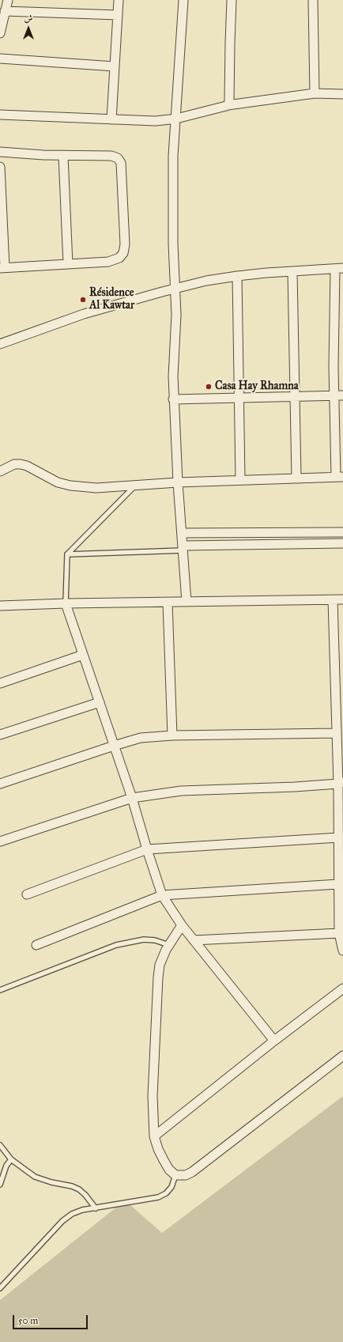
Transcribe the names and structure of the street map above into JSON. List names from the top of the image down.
{
  "places": ["Résidence Al Kawtar", "Casa Hay Rhamna"],
  "scale_bar": "50 m",
  "north": "top"
}
